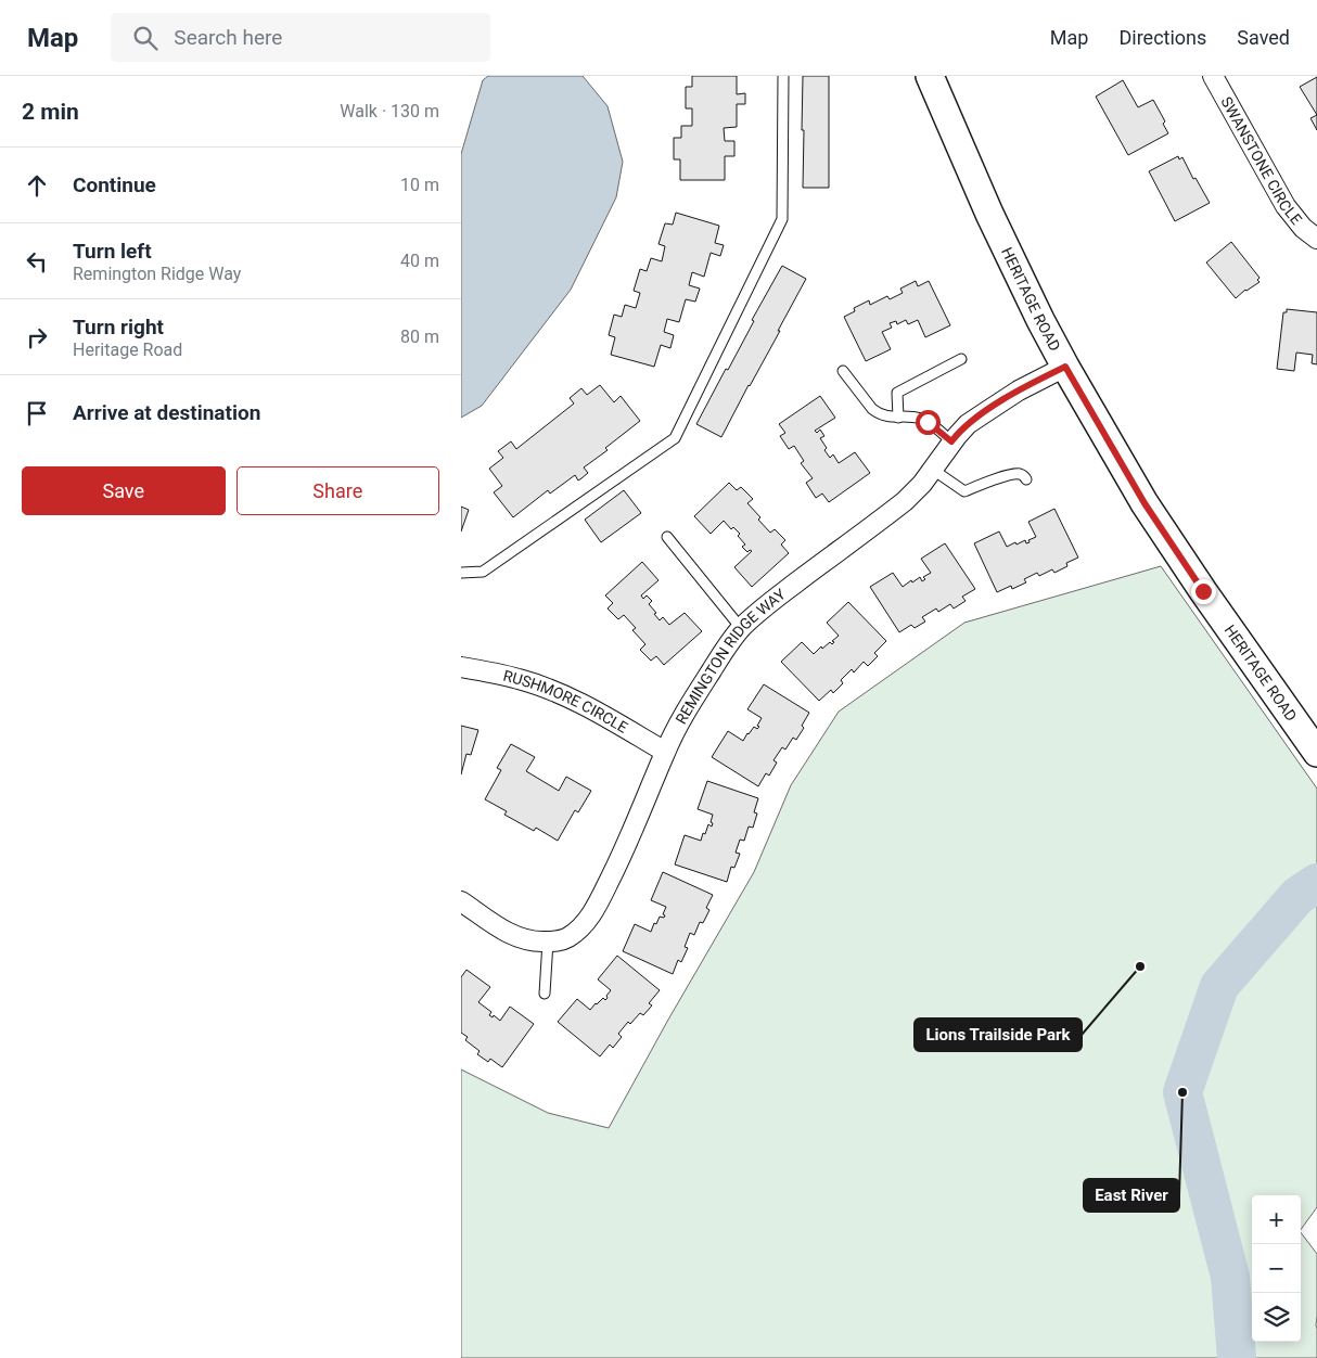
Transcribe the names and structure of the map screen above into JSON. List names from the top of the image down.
{
  "streets": {
    "main road": ["HERITAGE ROAD"],
    "street": ["SWANSTONE CIRCLE", "REMINGTON RIDGE WAY", "RUSHMORE CIRCLE"]
  },
  "crossings": [
    ["HERITAGE ROAD", "REMINGTON RIDGE WAY"],
    ["REMINGTON RIDGE WAY", "RUSHMORE CIRCLE"]
  ],
  "places": ["Lions Trailside Park", "East River"],
  "page": {
    "header": "Map",
    "search": "Search here",
    "nav": ["Map", "Directions", "Saved"],
    "heading": ["2 min", "Walk · 130 m"],
    "list": [
      ["Continue", "10 m"],
      ["Turn left", "Remington Ridge Way", "40 m"],
      ["Turn right", "Heritage Road", "80 m"],
      "Arrive at destination"
    ],
    "buttons": ["Save", "Share"],
    "map_buttons": ["+", "−"]
  }
}
